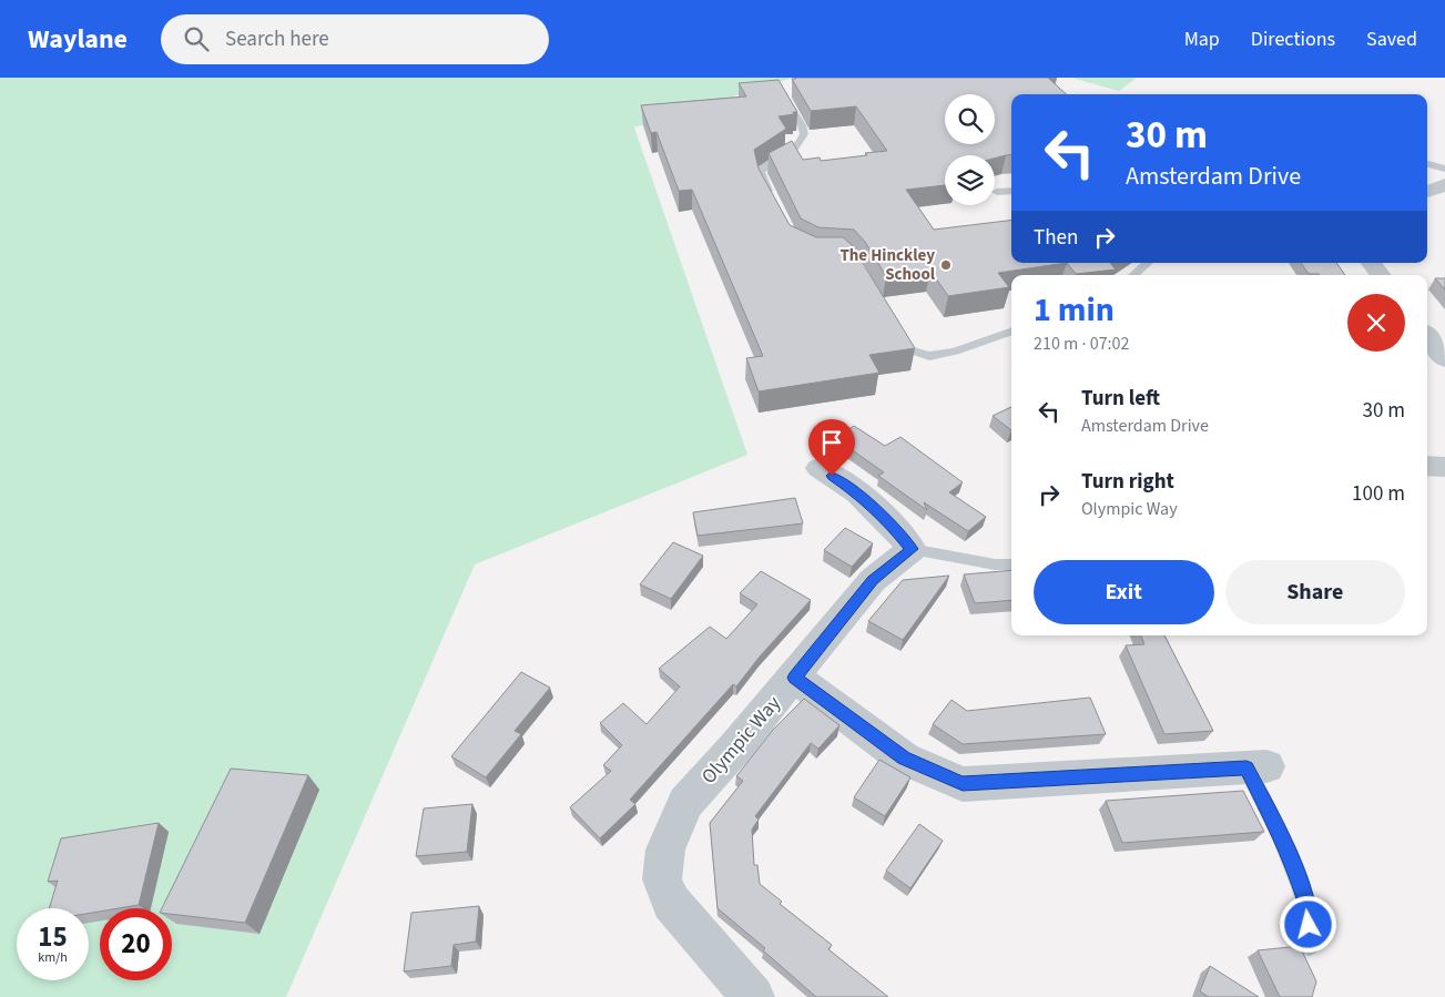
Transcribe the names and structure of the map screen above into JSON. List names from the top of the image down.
{
  "streets": {
    "street": ["Olympic Way"]
  },
  "places": ["The Hinckley School"],
  "page": {
    "header": "Waylane",
    "search": "Search here",
    "nav": ["Map", "Directions", "Saved"],
    "turn": ["30 m", "Amsterdam Drive"],
    "then": "Then",
    "heading": ["1 min", "210 m · 07:02"],
    "list": [
      {
        "name": "Turn left",
        "note": "Amsterdam Drive",
        "value": "30 m"
      },
      {
        "name": "Turn right",
        "note": "Olympic Way",
        "value": "100 m"
      }
    ],
    "buttons": ["Exit", "Share"],
    "speed": "15 km/h",
    "limit": "20"
  }
}
